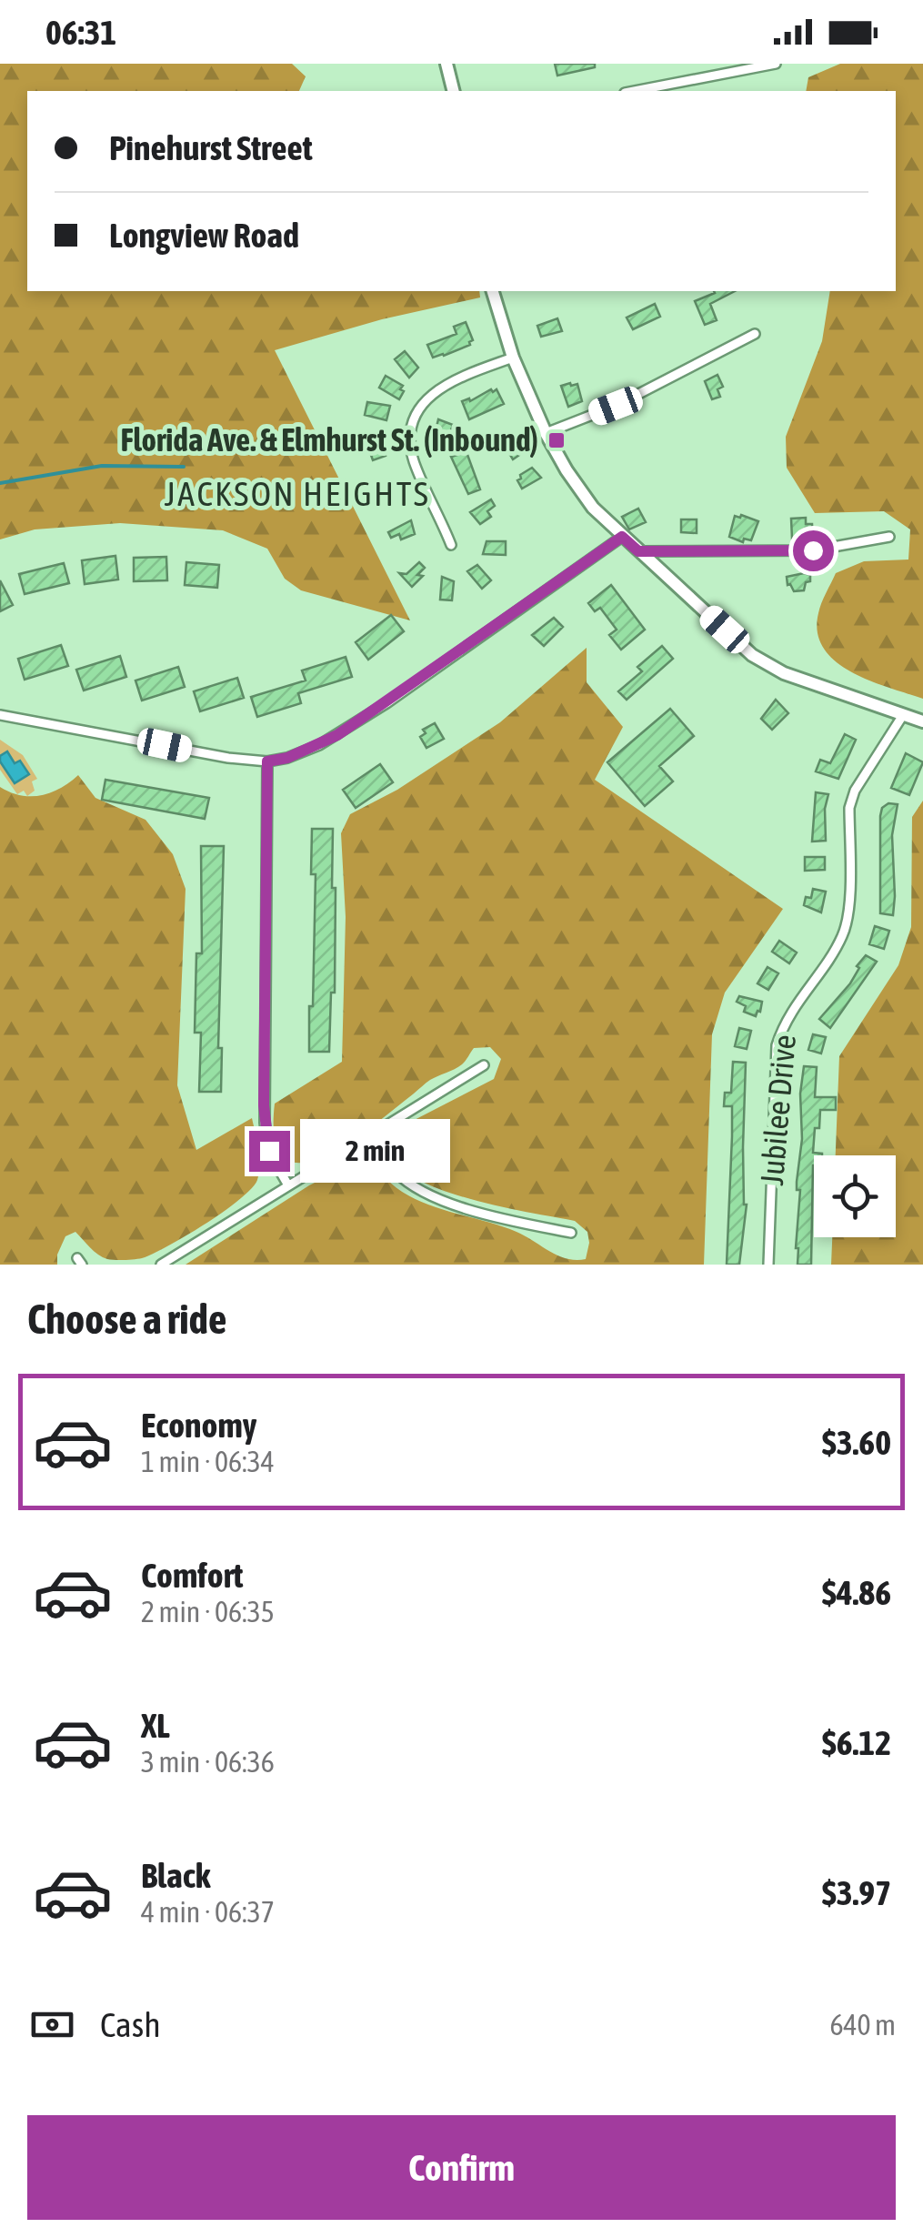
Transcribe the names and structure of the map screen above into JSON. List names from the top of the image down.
{
  "streets": {
    "street": ["Jubilee Drive"]
  },
  "districts": ["JACKSON HEIGHTS"],
  "places": {
    "transit": ["Florida Ave. & Elmhurst St. (Inbound)"]
  },
  "page": {
    "status": "06:31",
    "banner": ["Pinehurst Street", "Longview Road"],
    "bubble": "2 min",
    "heading": "Choose a ride",
    "list": [
      {
        "name": "Economy",
        "note": "1 min · 06:34",
        "value": "$3.60"
      },
      {
        "name": "Comfort",
        "note": "2 min · 06:35",
        "value": "$4.86"
      },
      {
        "name": "XL",
        "note": "3 min · 06:36",
        "value": "$6.12"
      },
      {
        "name": "Black",
        "note": "4 min · 06:37",
        "value": "$3.97"
      }
    ],
    "pay": ["Cash", "640 m"],
    "buttons": "Confirm"
  }
}
